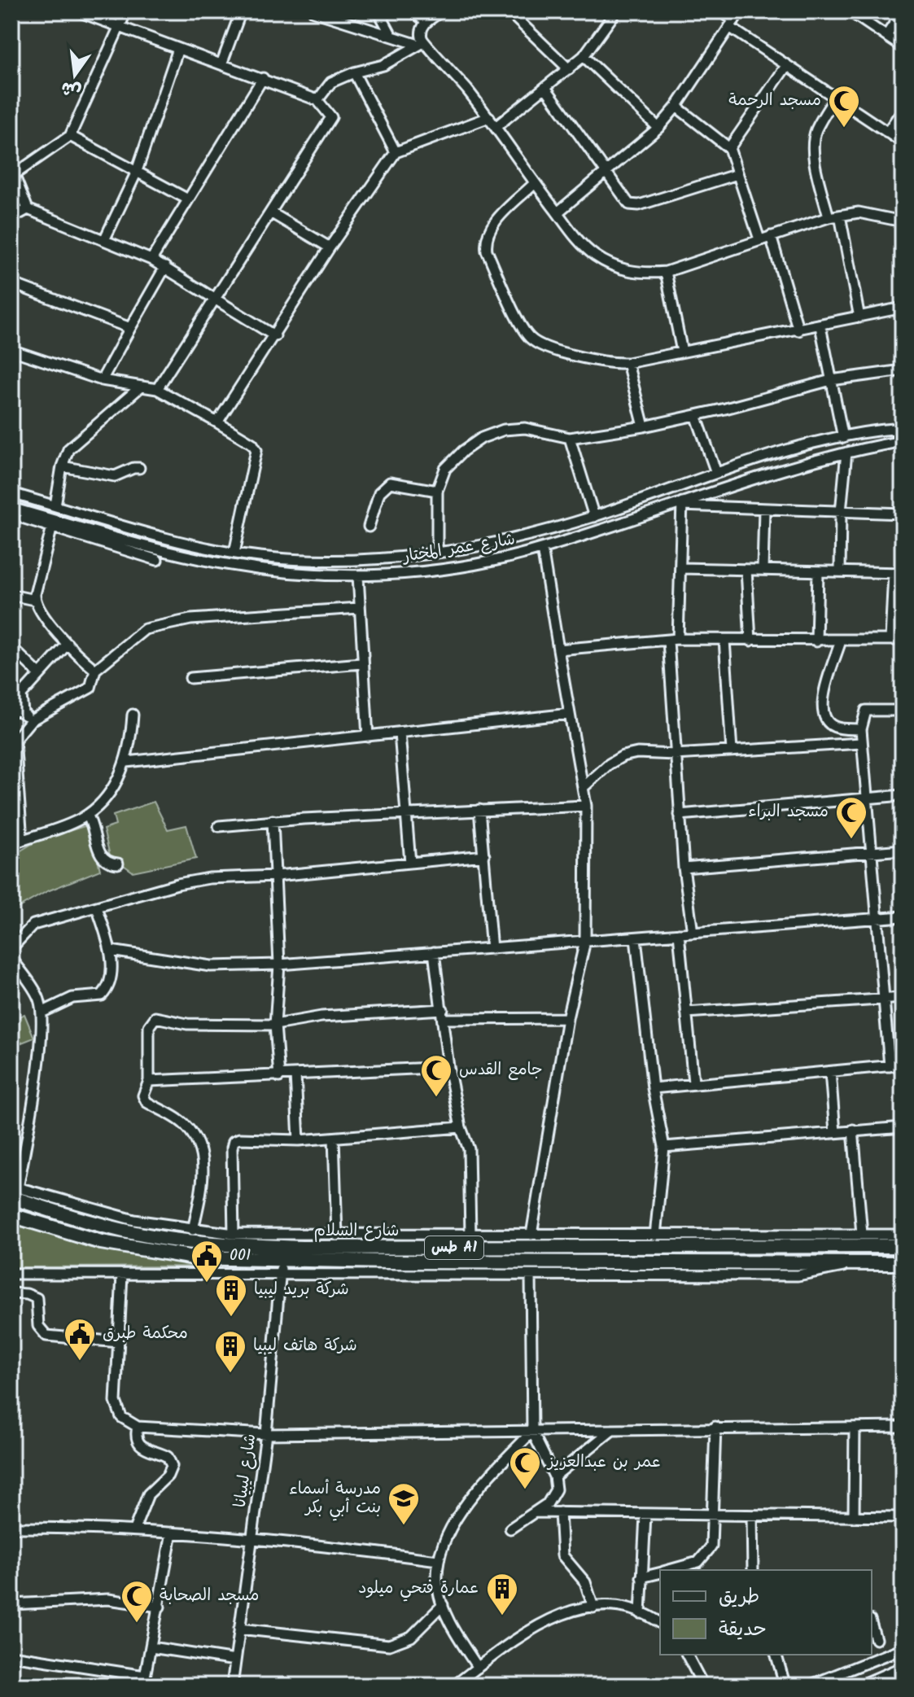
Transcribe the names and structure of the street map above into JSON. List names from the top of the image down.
{
  "streets": {
    "highway": ["شارع السلام", "طس A1"],
    "street": ["شارع عمر المختار", "شارع ليبيانا"]
  },
  "crossings": [
    ["شارع السلام", "شارع ليبيانا"]
  ],
  "places": {
    "mosque": [
      "مسجد الرحمة",
      "مسجد البراء",
      "جامع القدس",
      "عمر بن عبدالعزيز",
      "مسجد الصحابة"
    ],
    "public building": ["001", "محكمة طبرق"],
    "building": ["شركة بريد ليبيا", "شركة هاتف ليبيا", "عمارة فتحي ميلود"],
    "school or university": ["مدرسة أسماء بنت أبي بكر"]
  },
  "legend": ["طريق", "حديقة"],
  "north": "bottom"
}
